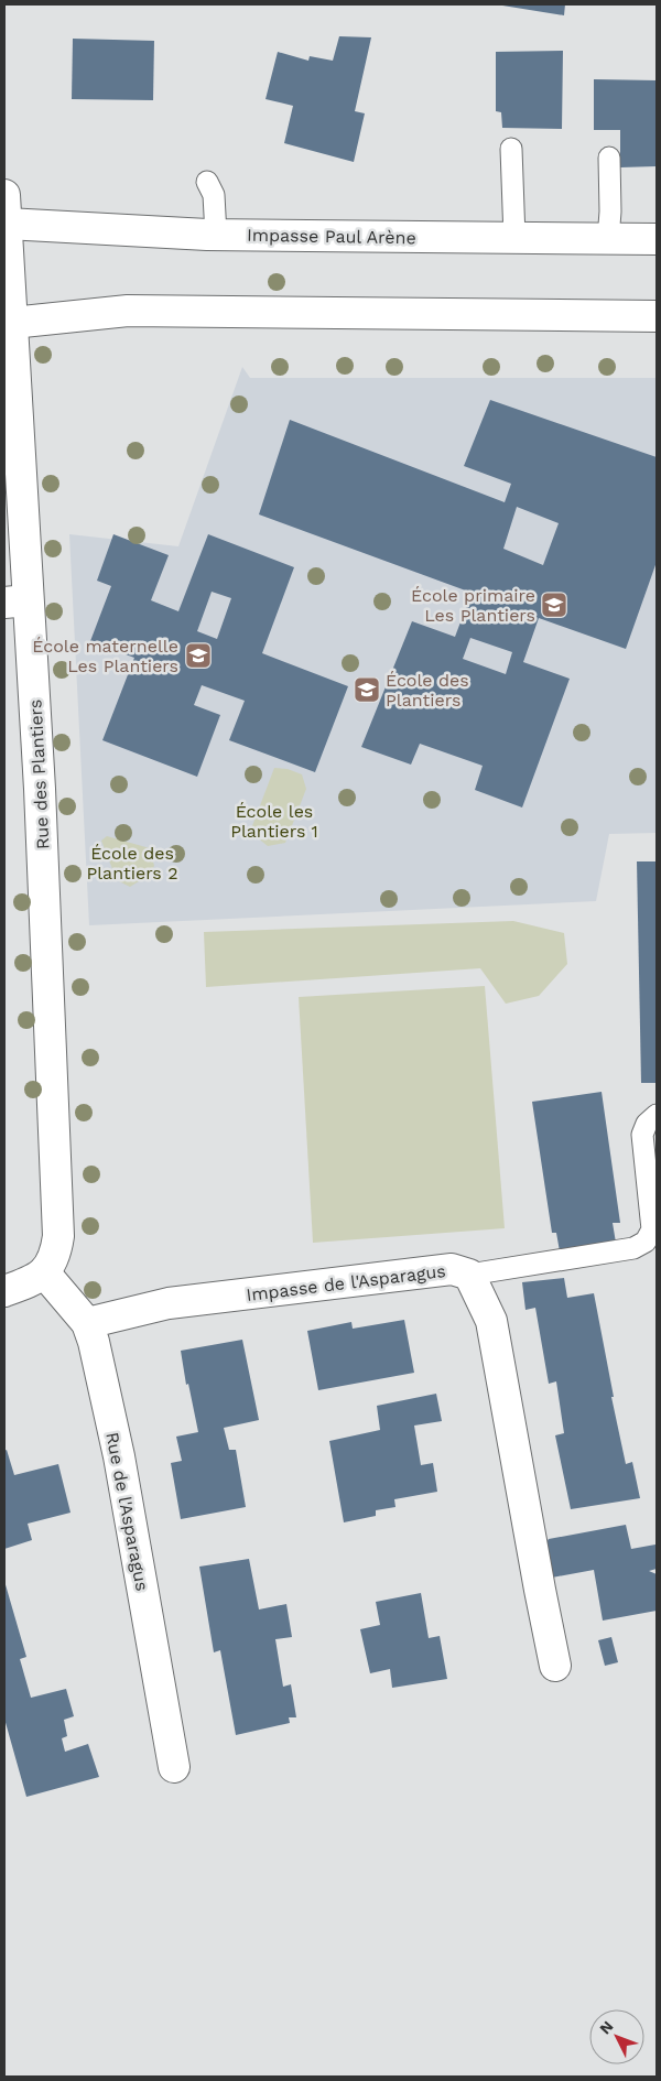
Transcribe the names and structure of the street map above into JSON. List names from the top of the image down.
{
  "streets": {
    "street": [
      "Impasse Paul Arène",
      "Rue des Plantiers",
      "Impasse de l'Asparagus",
      "Rue de l'Asparagus"
    ]
  },
  "crossings": [
    ["Impasse Paul Arène", "Rue des Plantiers"],
    ["Rue des Plantiers", "Rue de l'Asparagus"],
    ["Impasse de l'Asparagus", "Rue de l'Asparagus"]
  ],
  "parks": ["École les Plantiers 1", "École des Plantiers 2"],
  "places": {
    "school or university": ["École primaire Les Plantiers", "École maternelle Les Plantiers", "École des Plantiers"]
  },
  "north": "top left"
}
